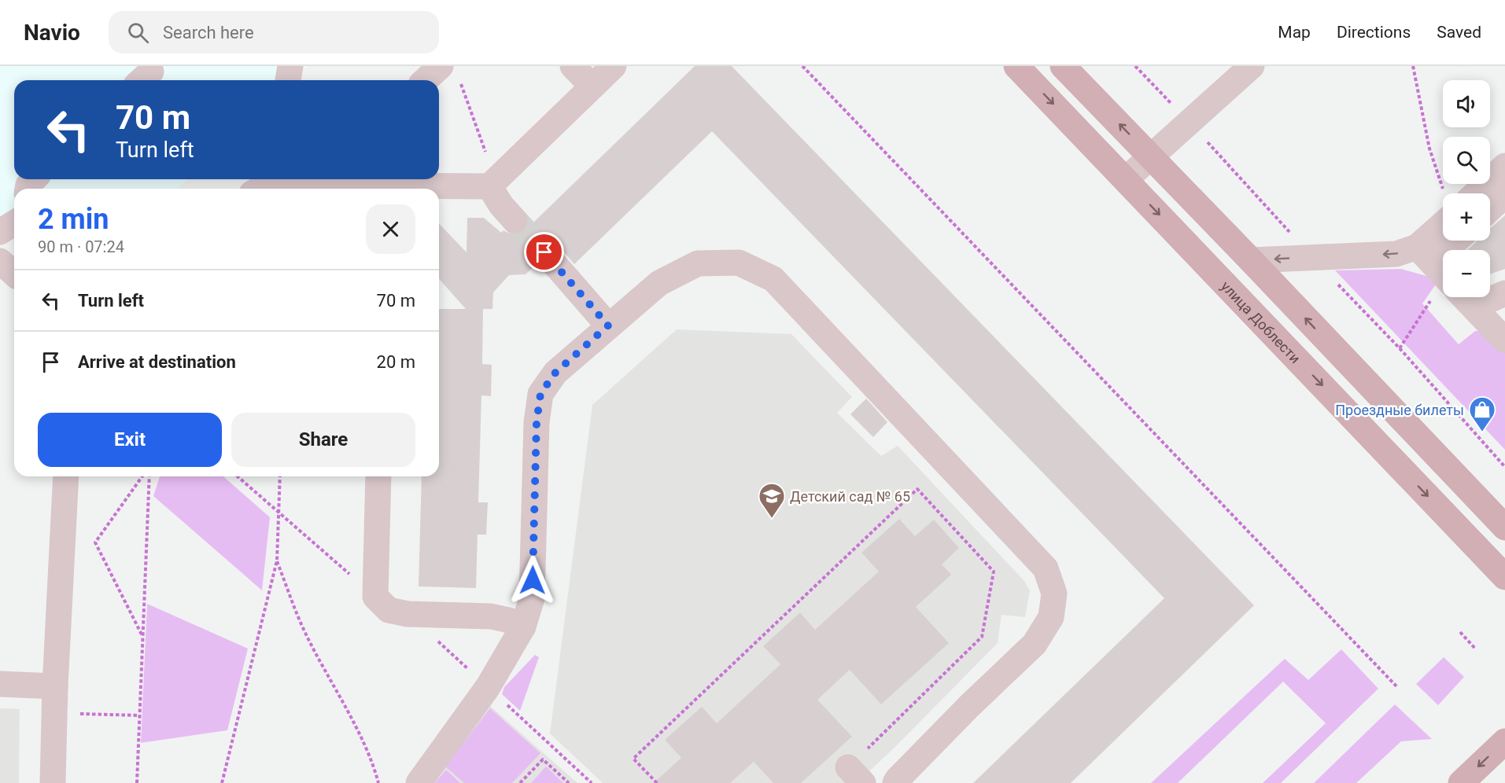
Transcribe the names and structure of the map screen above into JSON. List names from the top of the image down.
{
  "streets": {
    "main road": ["улица Доблести"]
  },
  "places": {
    "shop": ["Проездные билеты"],
    "school or university": ["Детский сад № 65"]
  },
  "page": {
    "header": "Navio",
    "search": "Search here",
    "nav": ["Map", "Directions", "Saved"],
    "map_buttons": ["+", "−"],
    "turn": ["70 m", "Turn left"],
    "heading": ["2 min", "90 m · 07:24"],
    "list": [
      {
        "name": "Turn left",
        "value": "70 m"
      },
      {
        "name": "Arrive at destination",
        "value": "20 m"
      }
    ],
    "buttons": ["Exit", "Share"]
  }
}
